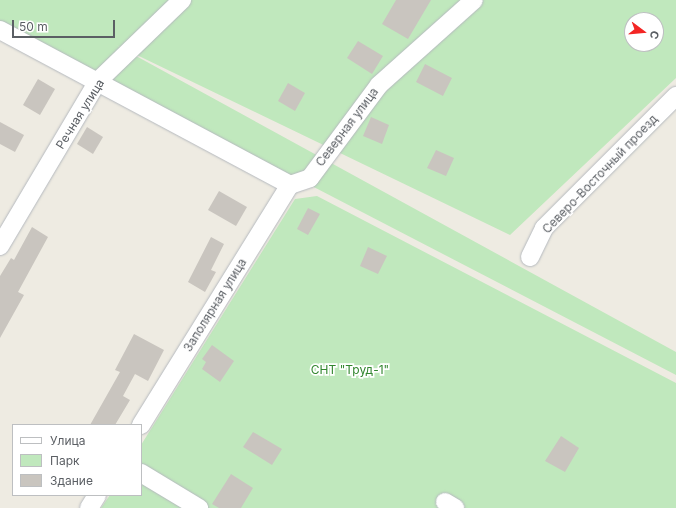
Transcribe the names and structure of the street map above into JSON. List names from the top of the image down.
{
  "streets": {
    "street": [
      "Речная улица",
      "Северная улица",
      "Северо-Восточный проезд",
      "Заполярная улица"
    ]
  },
  "crossings": [
    ["Северная улица", "Заполярная улица"]
  ],
  "parks": ["СНТ \"Труд-1\""],
  "legend": ["Улица", "Парк", "Здание"],
  "scale_bar": "50 m",
  "north": "right"
}
